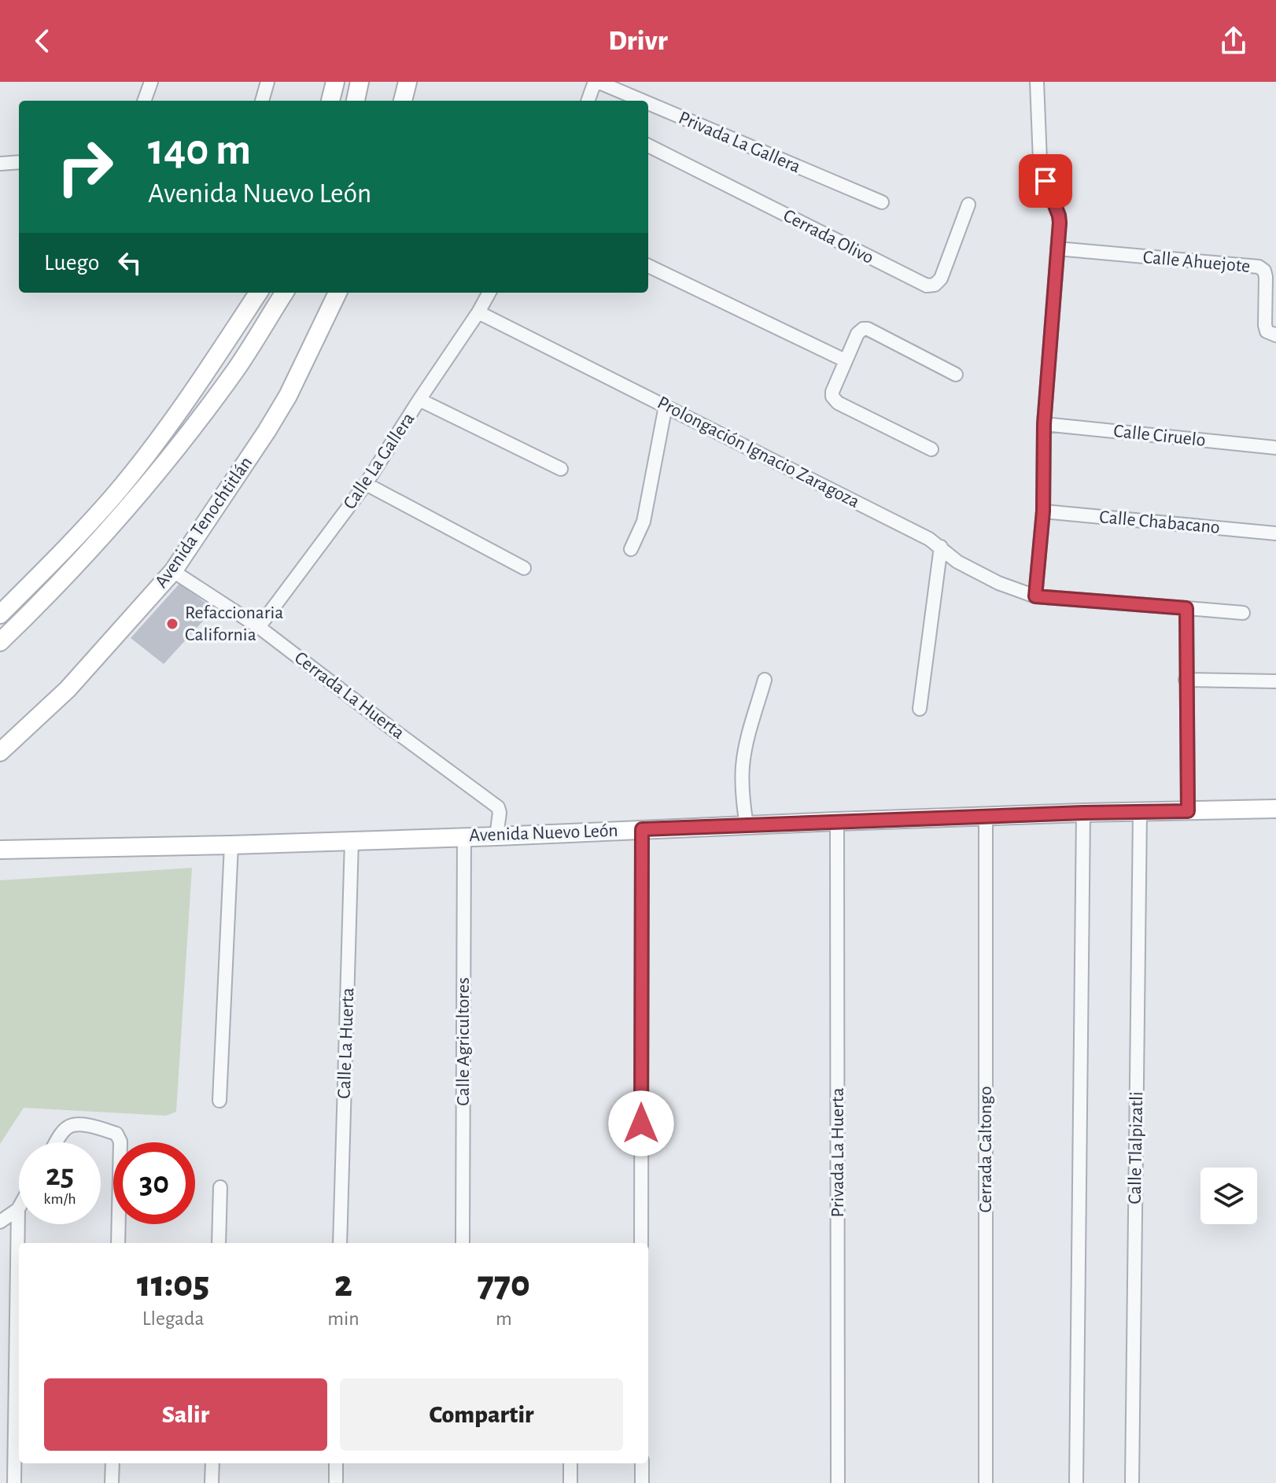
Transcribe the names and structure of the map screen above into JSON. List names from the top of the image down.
{
  "streets": {
    "street": [
      "Privada La Gallera",
      "Cerrada Olivo",
      "Calle Ahuejote",
      "Calle Ciruelo",
      "Prolongación Ignacio Zaragoza",
      "Calle La Gallera",
      "Avenida Tenochtitlán",
      "Calle Chabacano",
      "Cerrada La Huerta",
      "Avenida Nuevo León",
      "Calle Agricultores",
      "Calle La Huerta",
      "Calle Tlalpizatli",
      "Cerrada Caltongo",
      "Privada La Huerta"
    ]
  },
  "crossings": [
    ["Prolongación Ignacio Zaragoza", "Calle La Gallera"],
    ["Calle La Gallera", "Cerrada La Huerta"],
    ["Avenida Tenochtitlán", "Cerrada La Huerta"],
    ["Cerrada La Huerta", "Avenida Nuevo León"],
    ["Avenida Nuevo León", "Calle Agricultores"],
    ["Avenida Nuevo León", "Calle La Huerta"],
    ["Avenida Nuevo León", "Calle Tlalpizatli"],
    ["Avenida Nuevo León", "Cerrada Caltongo"],
    ["Avenida Nuevo León", "Privada La Huerta"]
  ],
  "places": ["Refaccionaria California"],
  "page": {
    "header": "Drivr",
    "turn": ["140 m", "Avenida Nuevo León"],
    "then": "Luego",
    "speed": "25 km/h",
    "limit": "30",
    "eta": [
      "11:05",
      "Llegada",
      "2",
      "min",
      "770",
      "m"
    ],
    "buttons": ["Salir", "Compartir"]
  }
}
